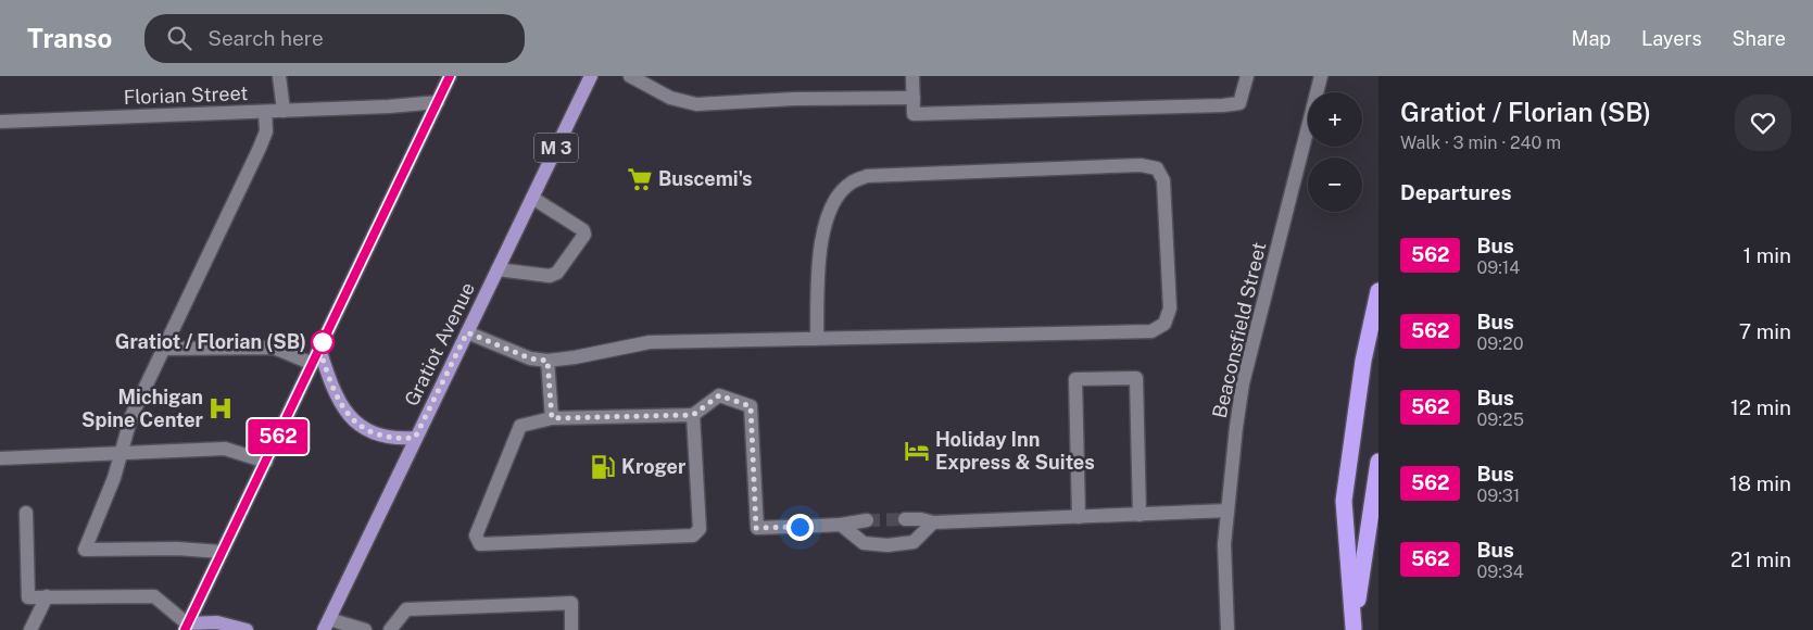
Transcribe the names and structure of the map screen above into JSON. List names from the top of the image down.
{
  "streets": {
    "main road": ["M 3", "Gratiot Avenue"],
    "street": ["Florian Street", "Beaconsfield Street"]
  },
  "places": {
    "supermarket": ["Buscemi's"],
    "other": ["Gratiot / Florian (SB)"],
    "hospital": ["Michigan Spine Center"],
    "hotel": ["Holiday Inn Express & Suites"],
    "fuel station": ["Kroger"]
  },
  "lines": ["bus line 562"],
  "page": {
    "header": "Transo",
    "search": "Search here",
    "nav": ["Map", "Layers", "Share"],
    "on_map": "562",
    "heading": [
      ["Gratiot / Florian (SB)", "Walk · 3 min · 240 m"],
      "Departures"
    ],
    "map_buttons": ["+", "−"],
    "list": [
      {
        "mark": "562",
        "name": "Bus",
        "note": "09:14",
        "value": "1 min"
      },
      {
        "mark": "562",
        "name": "Bus",
        "note": "09:20",
        "value": "7 min"
      },
      {
        "mark": "562",
        "name": "Bus",
        "note": "09:25",
        "value": "12 min"
      },
      {
        "mark": "562",
        "name": "Bus",
        "note": "09:31",
        "value": "18 min"
      },
      {
        "mark": "562",
        "name": "Bus",
        "note": "09:34",
        "value": "21 min"
      }
    ]
  }
}
